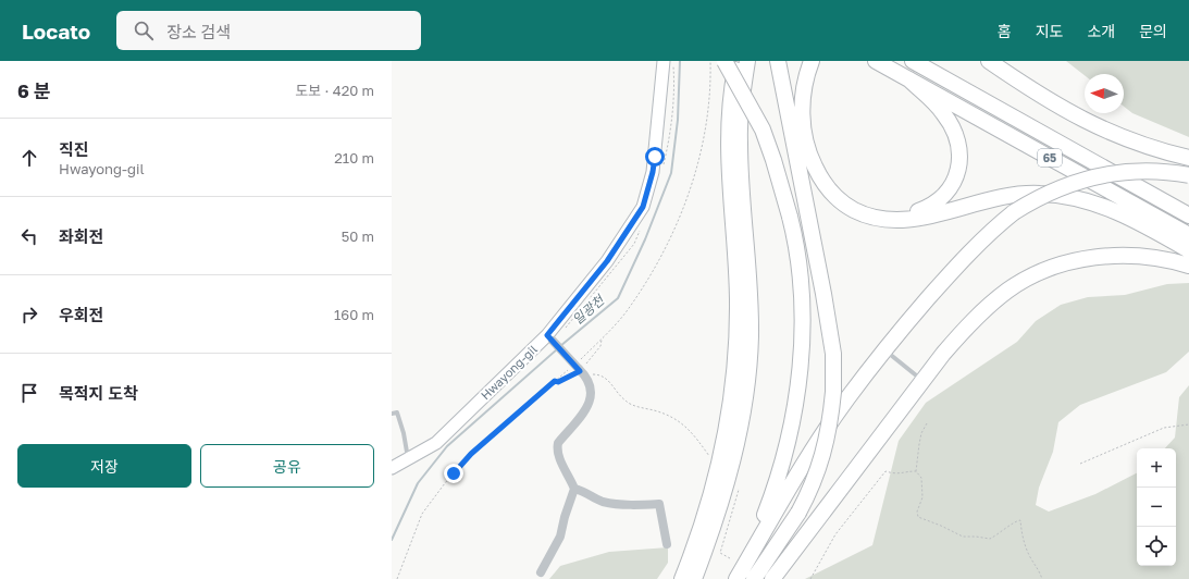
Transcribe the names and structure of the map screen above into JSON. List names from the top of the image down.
{
  "streets": {
    "highway": ["65"],
    "main road": ["Hwayong-gil"]
  },
  "water": ["일광천"],
  "north": "left",
  "page": {
    "header": "Locato",
    "search": "장소 검색",
    "nav": [
      "홈",
      "지도",
      "소개",
      "문의"
    ],
    "heading": ["6 분", "도보 · 420 m"],
    "list": [
      ["직진", "Hwayong-gil", "210 m"],
      ["좌회전", "50 m"],
      ["우회전", "160 m"],
      "목적지 도착"
    ],
    "buttons": ["저장", "공유"],
    "map_buttons": ["+", "−"]
  }
}
